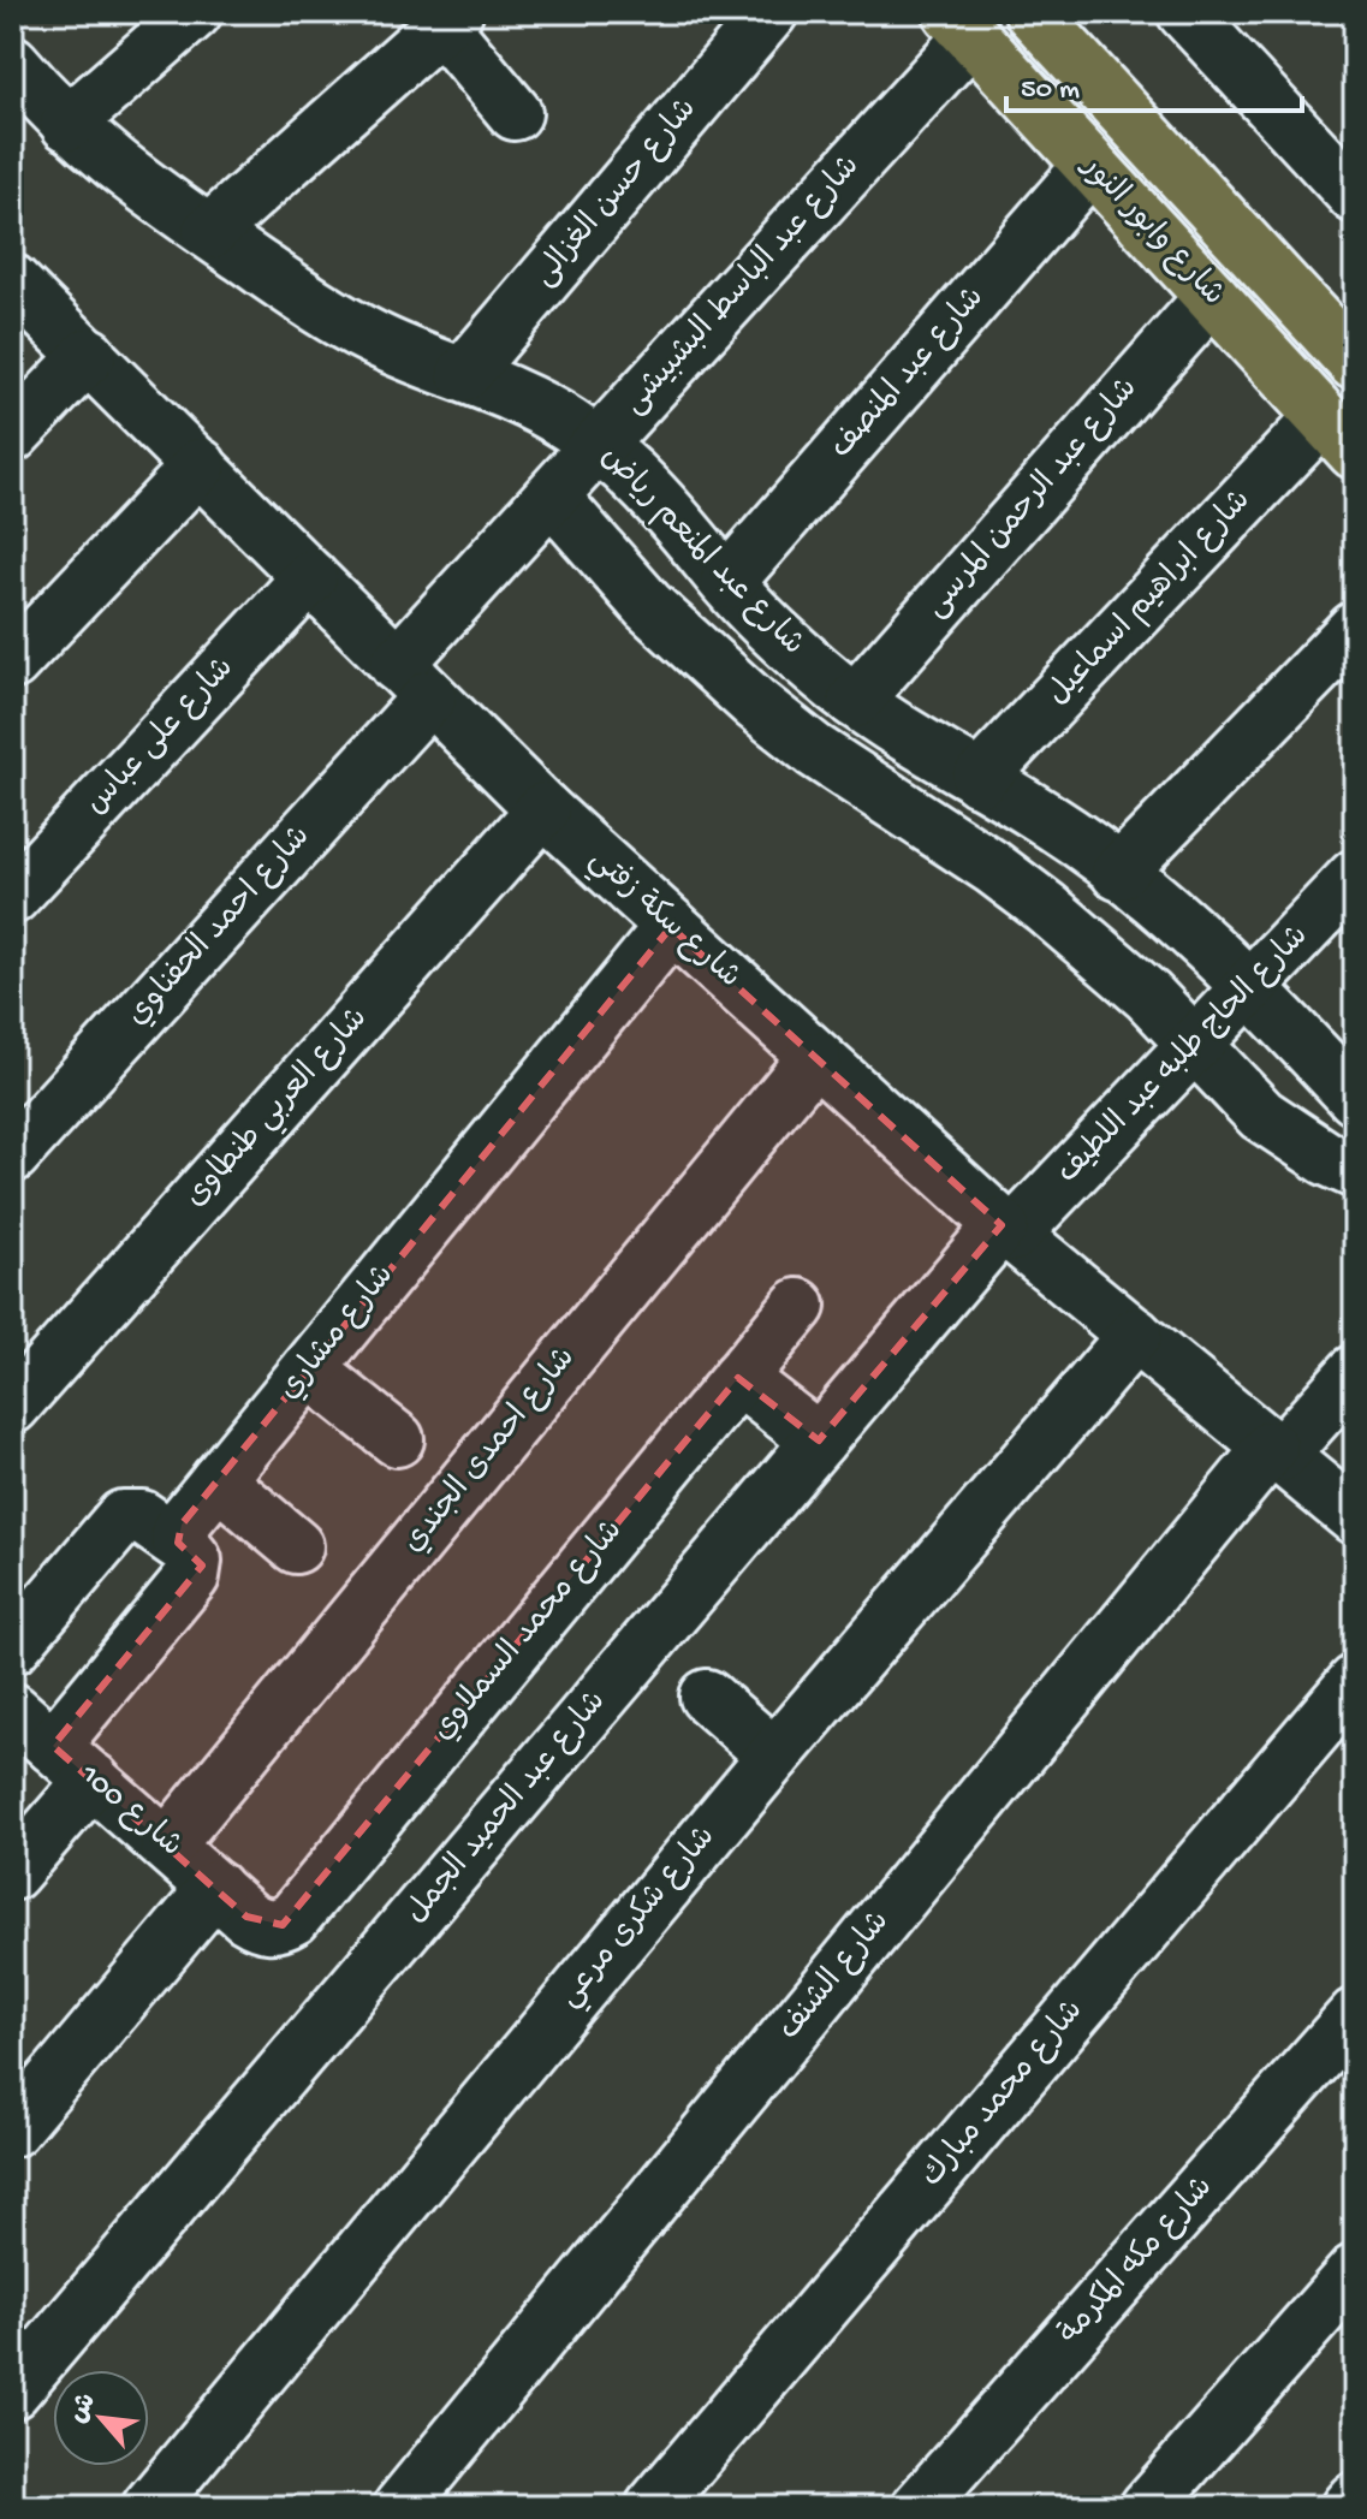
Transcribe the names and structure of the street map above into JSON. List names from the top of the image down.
{
  "streets": {
    "main road": ["شارع وابور النور"],
    "street": [
      "شارع حسن الغزالى",
      "شارع عبد الباسط البشبيشى",
      "شارع عبد المنصف",
      "شارع عبد الرحمن المرسى",
      "شارع عبد المنعم رياض",
      "شارع ابراهيم اسماعيل",
      "شارع على عباس",
      "شارع سكة زفتي",
      "شارع احمد الحفناوي",
      "شارع الحاج طلبه عبد اللطيف",
      "شارع العربي طنطاوى",
      "شارع مشاري",
      "شارع احمدى الجندي",
      "شارع محمد السملاوي",
      "شارع عبد الحميد الجمل",
      "شارع 100",
      "شارع شكرى مرعي",
      "شارع الشنف",
      "شارع محمد مبارك",
      "شارع مكه المكرمة"
    ]
  },
  "crossings": [
    ["شارع حسن الغزالى", "شارع عبد المنعم رياض"],
    ["شارع وابور النور", "شارع عبد الباسط البشبيشى"],
    ["شارع وابور النور", "شارع عبد المنصف"],
    ["شارع وابور النور", "شارع عبد الرحمن المرسى"],
    ["شارع وابور النور", "شارع ابراهيم اسماعيل"],
    ["شارع عبد الباسط البشبيشى", "شارع عبد المنعم رياض"],
    ["شارع عبد الباسط البشبيشى", "شارع سكة زفتي"],
    ["شارع عبد الباسط البشبيشى", "شارع احمد الحفناوي"],
    ["شارع عبد المنصف", "شارع عبد المنعم رياض"],
    ["شارع عبد الرحمن المرسى", "شارع عبد المنعم رياض"],
    ["شارع عبد المنعم رياض", "شارع ابراهيم اسماعيل"],
    ["شارع عبد المنعم رياض", "شارع الحاج طلبه عبد اللطيف"],
    ["شارع على عباس", "شارع سكة زفتي"],
    ["شارع سكة زفتي", "شارع احمد الحفناوي"],
    ["شارع سكة زفتي", "شارع الحاج طلبه عبد اللطيف"],
    ["شارع سكة زفتي", "شارع العربي طنطاوى"],
    ["شارع سكة زفتي", "شارع مشاري"],
    ["شارع سكة زفتي", "شارع احمدى الجندي"],
    ["شارع سكة زفتي", "شارع عبد الحميد الجمل"],
    ["شارع سكة زفتي", "شارع شكرى مرعي"],
    ["شارع سكة زفتي", "شارع الشنف"],
    ["شارع الحاج طلبه عبد اللطيف", "شارع عبد الحميد الجمل"],
    ["شارع احمدى الجندي", "شارع 100"],
    ["شارع محمد السملاوي", "شارع 100"]
  ],
  "scale_bar": "50 m",
  "north": "top left"
}
